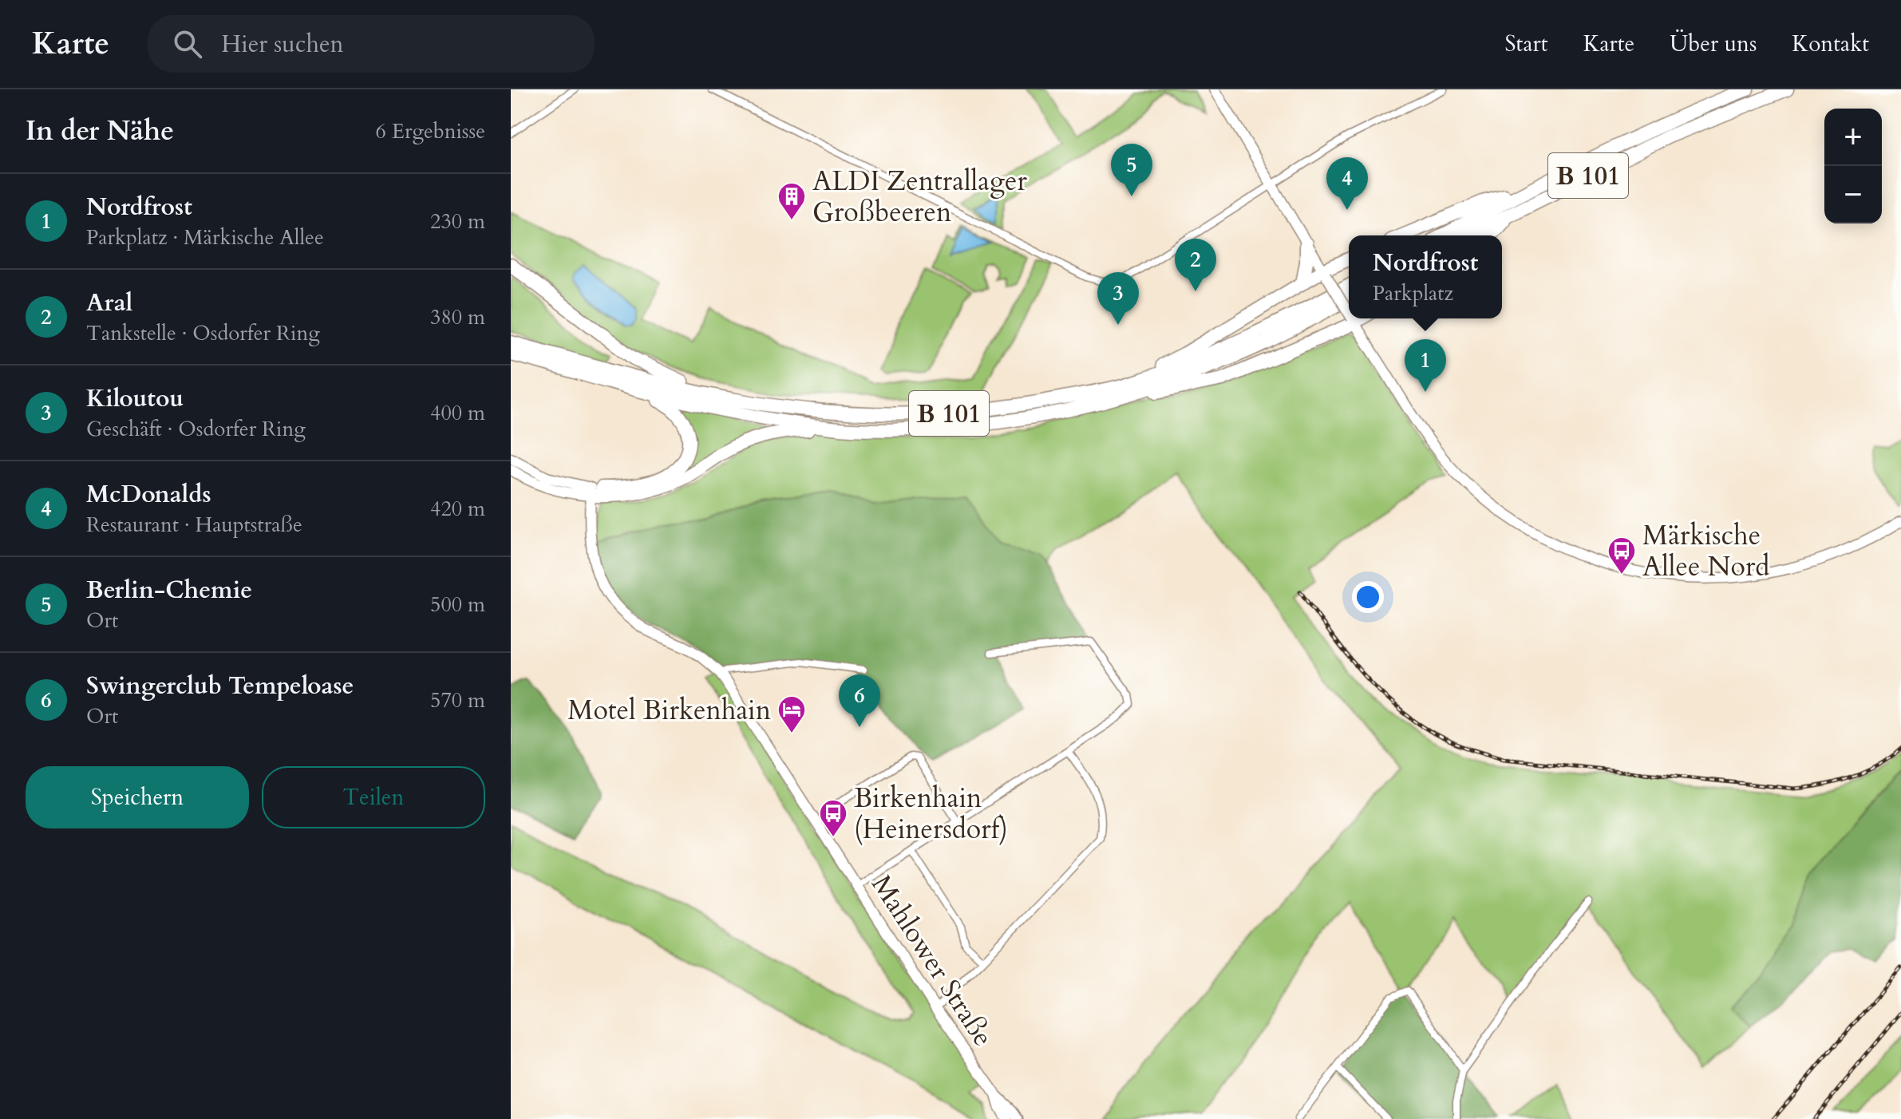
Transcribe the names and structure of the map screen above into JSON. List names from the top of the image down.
{
  "streets": {
    "highway": ["B 101"],
    "main road": ["Mahlower Straße"]
  },
  "places": {
    "building": ["ALDI Zentrallager Großbeeren"],
    "bus stop": ["Märkische Allee Nord", "Birkenhain (Heinersdorf)"],
    "hotel": ["Motel Birkenhain"]
  },
  "page": {
    "header": "Karte",
    "search": "Hier suchen",
    "nav": [
      "Start",
      "Karte",
      "Über uns",
      "Kontakt"
    ],
    "heading": ["In der Nähe", "6 Ergebnisse"],
    "map_buttons": ["+", "−"],
    "pins": [
      "5",
      "4",
      "2",
      "3",
      "1",
      "6"
    ],
    "list": [
      {
        "mark": "1",
        "name": "Nordfrost",
        "note": "Parkplatz · Märkische Allee",
        "value": "230 m"
      },
      {
        "mark": "2",
        "name": "Aral",
        "note": "Tankstelle · Osdorfer Ring",
        "value": "380 m"
      },
      {
        "mark": "3",
        "name": "Kiloutou",
        "note": "Geschäft · Osdorfer Ring",
        "value": "400 m"
      },
      {
        "mark": "4",
        "name": "McDonalds",
        "note": "Restaurant · Hauptstraße",
        "value": "420 m"
      },
      {
        "mark": "5",
        "name": "Berlin-Chemie",
        "note": "Ort",
        "value": "500 m"
      },
      {
        "mark": "6",
        "name": "Swingerclub Tempeloase",
        "note": "Ort",
        "value": "570 m"
      }
    ],
    "popup": ["Nordfrost", "Parkplatz"],
    "buttons": ["Speichern", "Teilen"]
  }
}
